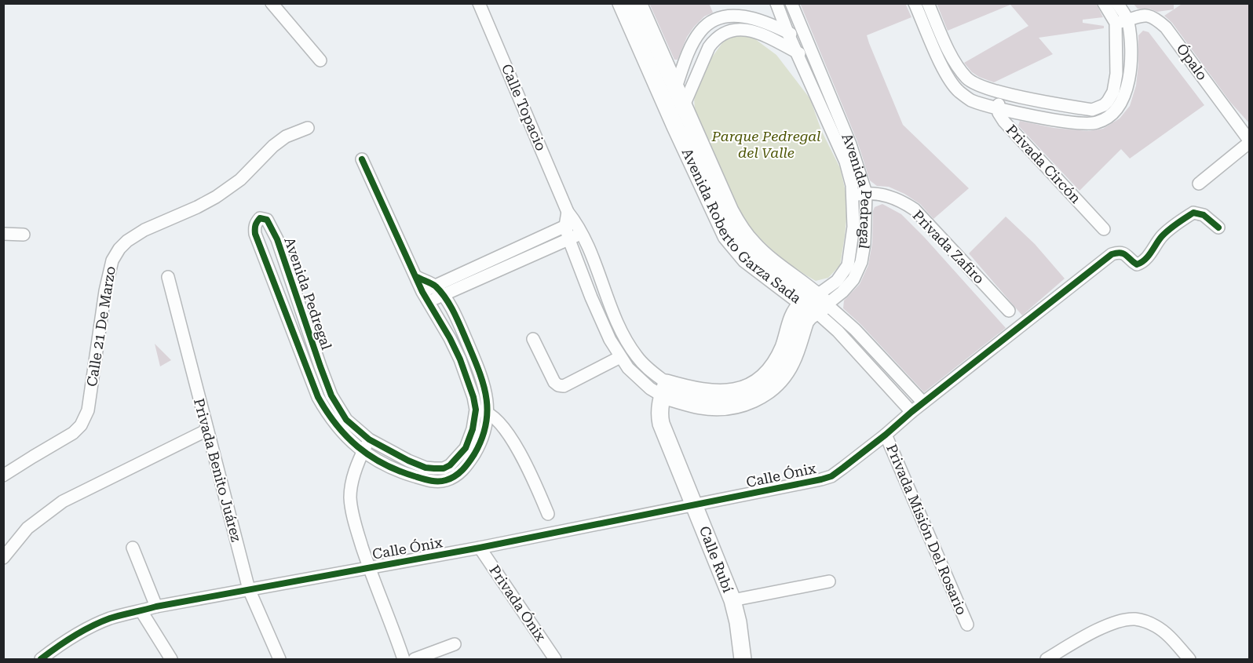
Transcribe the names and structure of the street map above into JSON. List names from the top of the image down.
{
  "streets": {
    "street": [
      "Ópalo",
      "Calle Topacio",
      "Privada Circón",
      "Avenida Pedregal",
      "Avenida Roberto Garza Sada",
      "Privada Zafiro",
      "Calle 21 De Marzo",
      "Privada Benito Juárez",
      "Calle Ónix",
      "Privada Misión Del Rosario",
      "Calle Rubí",
      "Privada Ónix"
    ]
  },
  "crossings": [
    ["Calle Topacio", "Avenida Pedregal"],
    ["Avenida Pedregal", "Avenida Roberto Garza Sada"],
    ["Avenida Pedregal", "Privada Zafiro"],
    ["Avenida Pedregal", "Calle Rubí"],
    ["Avenida Roberto Garza Sada", "Calle Ónix"],
    ["Privada Benito Juárez", "Calle Ónix"],
    ["Calle Ónix", "Privada Misión Del Rosario"],
    ["Calle Ónix", "Calle Rubí"],
    ["Calle Ónix", "Privada Ónix"]
  ],
  "parks": ["Parque Pedregal del Valle"]
}
